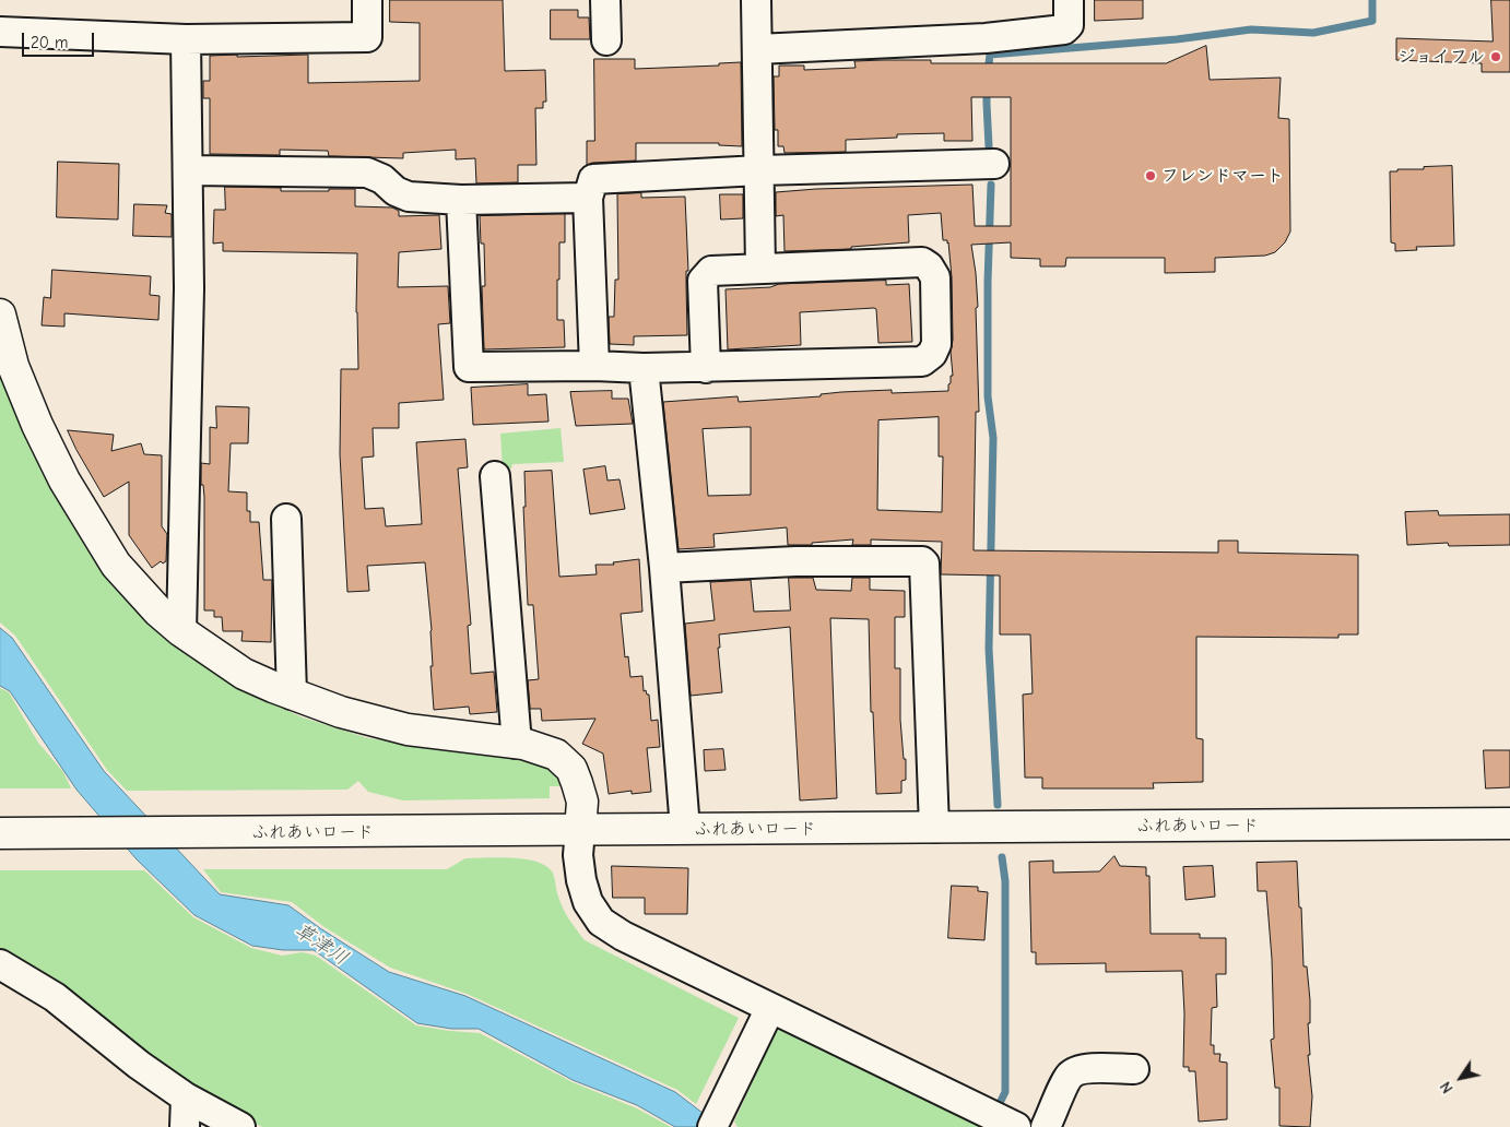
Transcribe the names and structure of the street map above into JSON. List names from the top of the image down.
{
  "streets": {
    "street": ["ふれあいロード"]
  },
  "water": ["草津川"],
  "places": ["ジョイフル", "フレンドマート"],
  "scale_bar": "20 m",
  "north": "bottom left"
}
